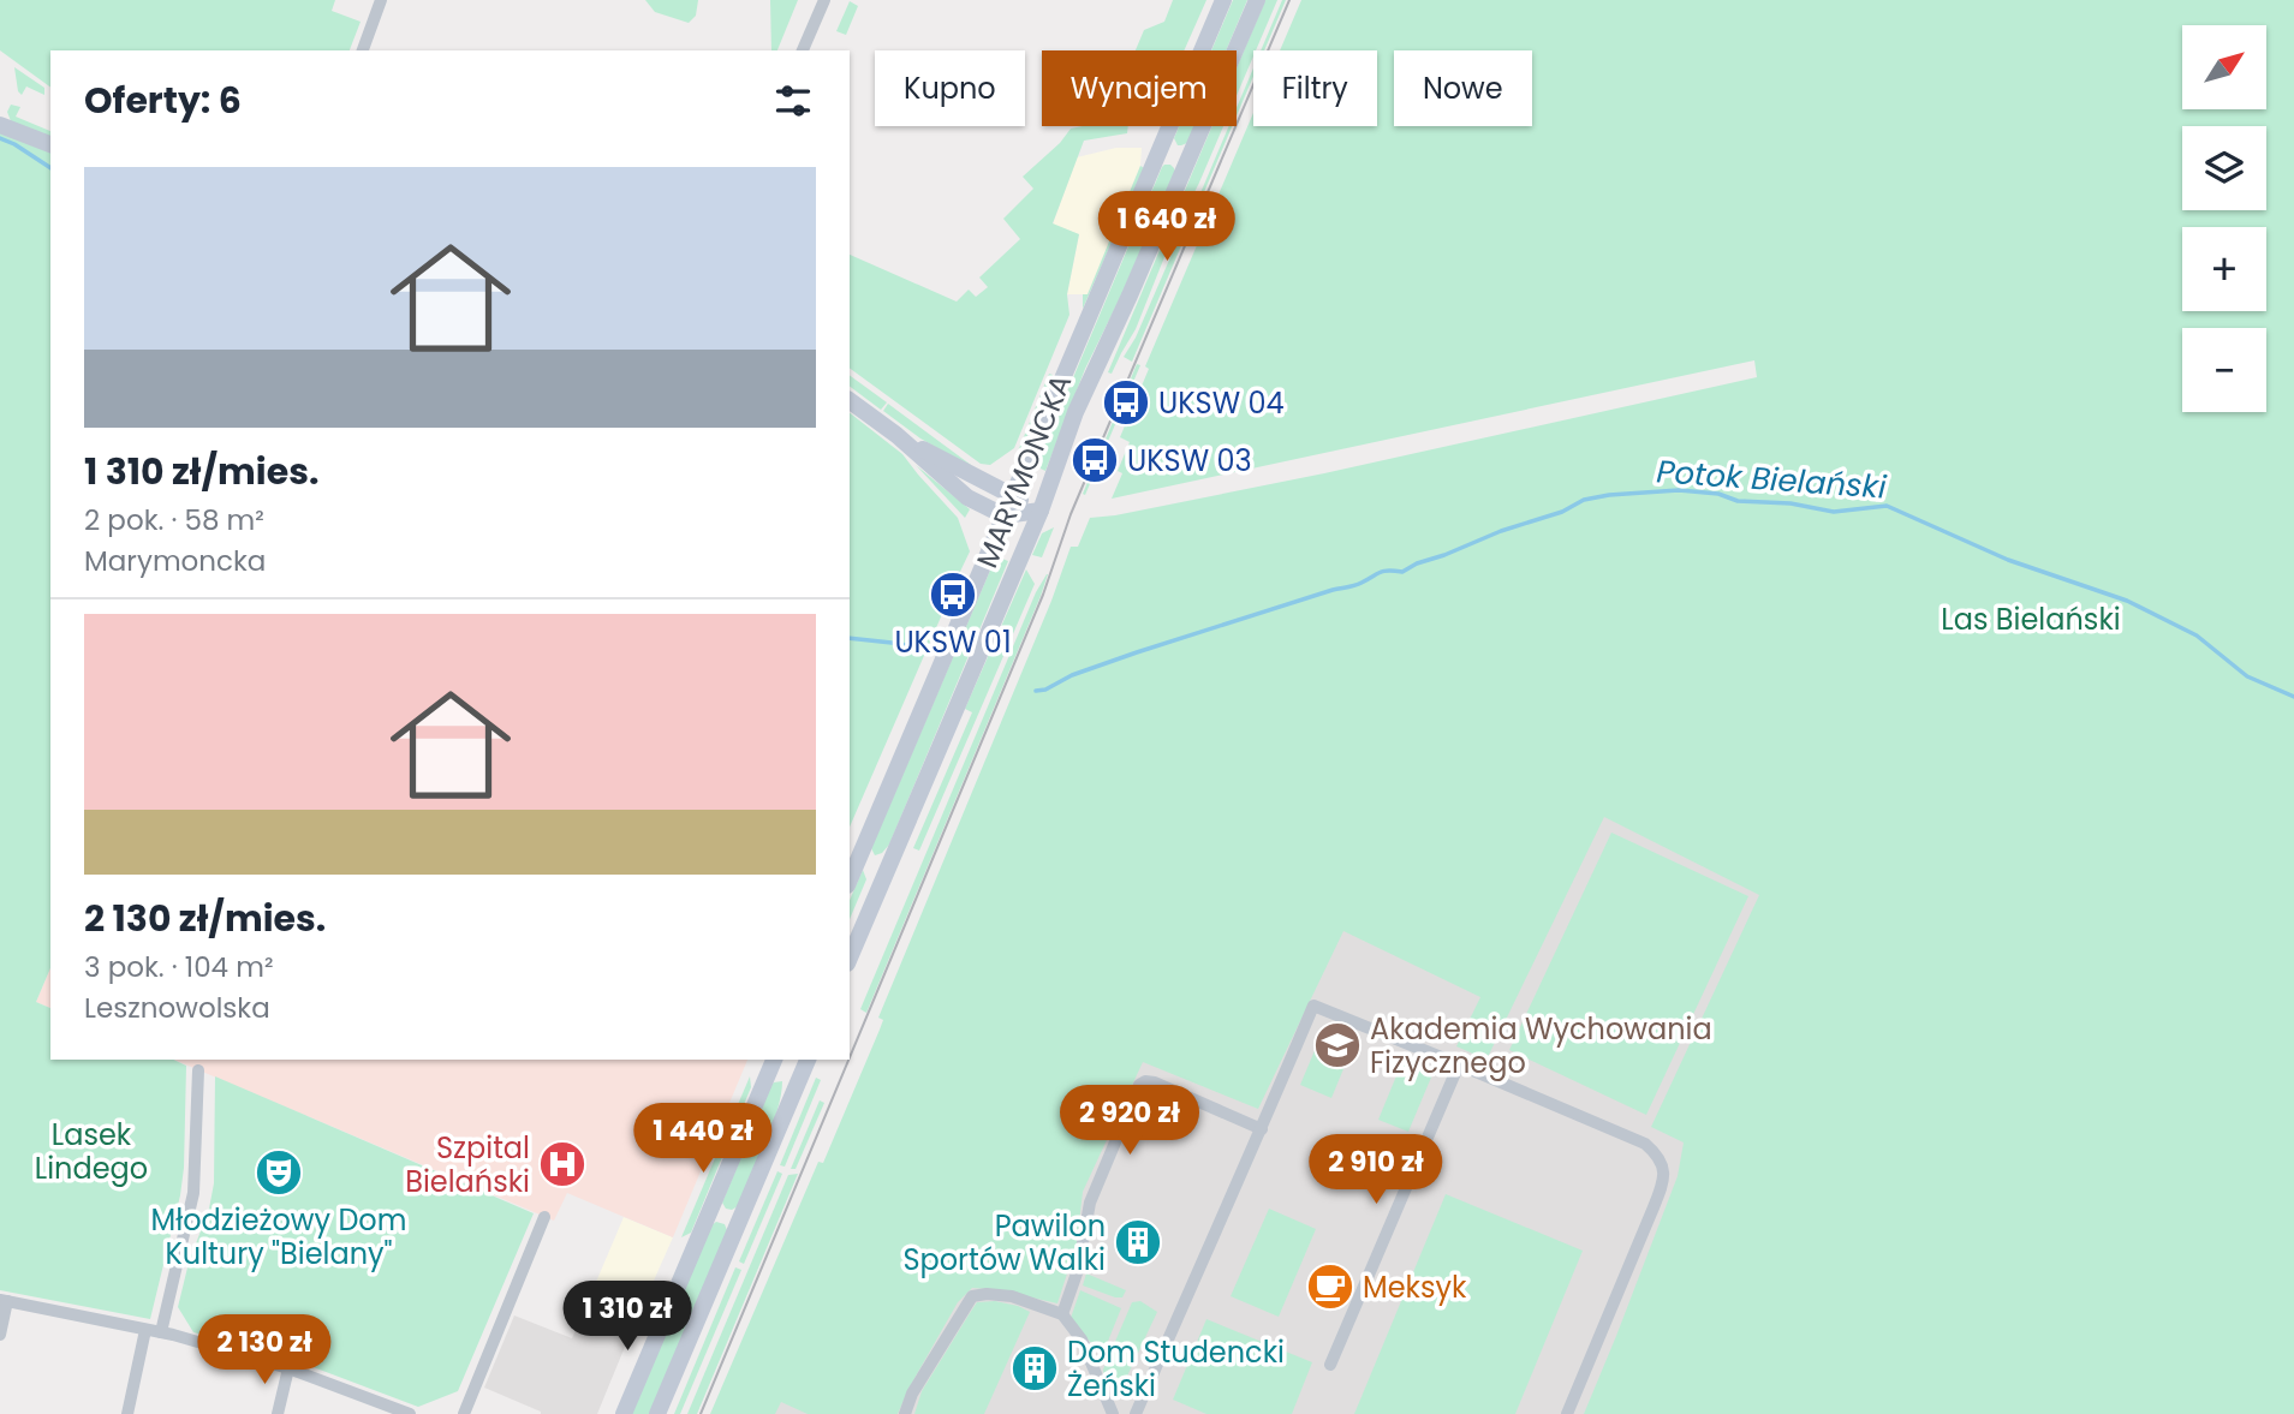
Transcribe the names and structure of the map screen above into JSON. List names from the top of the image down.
{
  "streets": {
    "main road": ["MARYMONCKA"]
  },
  "water": ["Potok Bielański"],
  "parks": ["Las Bielański", "Lasek Lindego"],
  "places": {
    "bus stop": ["UKSW 04", "UKSW 03", "UKSW 01"],
    "school or university": ["Akademia Wychowania Fizycznego"],
    "hospital": ["Szpital Bielański"],
    "theatre": ["Młodzieżowy Dom Kultury \"Bielany\""],
    "building": ["Pawilon Sportów Walki", "Dom Studencki Żeński"],
    "cafe": ["Meksyk"]
  },
  "north": "top right",
  "page": {
    "map_buttons": ["+", "−"],
    "chip": [
      "Kupno",
      "Wynajem",
      "Filtry",
      "Nowe"
    ],
    "heading": "Oferty: 6",
    "list": [
      {
        "name": "1 310 zł/mies.",
        "note": "2 pok. · 58 m² · Marymoncka"
      },
      {
        "name": "2 130 zł/mies.",
        "note": "3 pok. · 104 m² · Lesznowolska"
      }
    ],
    "price": [
      "1 640 zł",
      "2 920 zł",
      "1 440 zł",
      "2 910 zł",
      "1 310 zł",
      "2 130 zł"
    ]
  }
}
